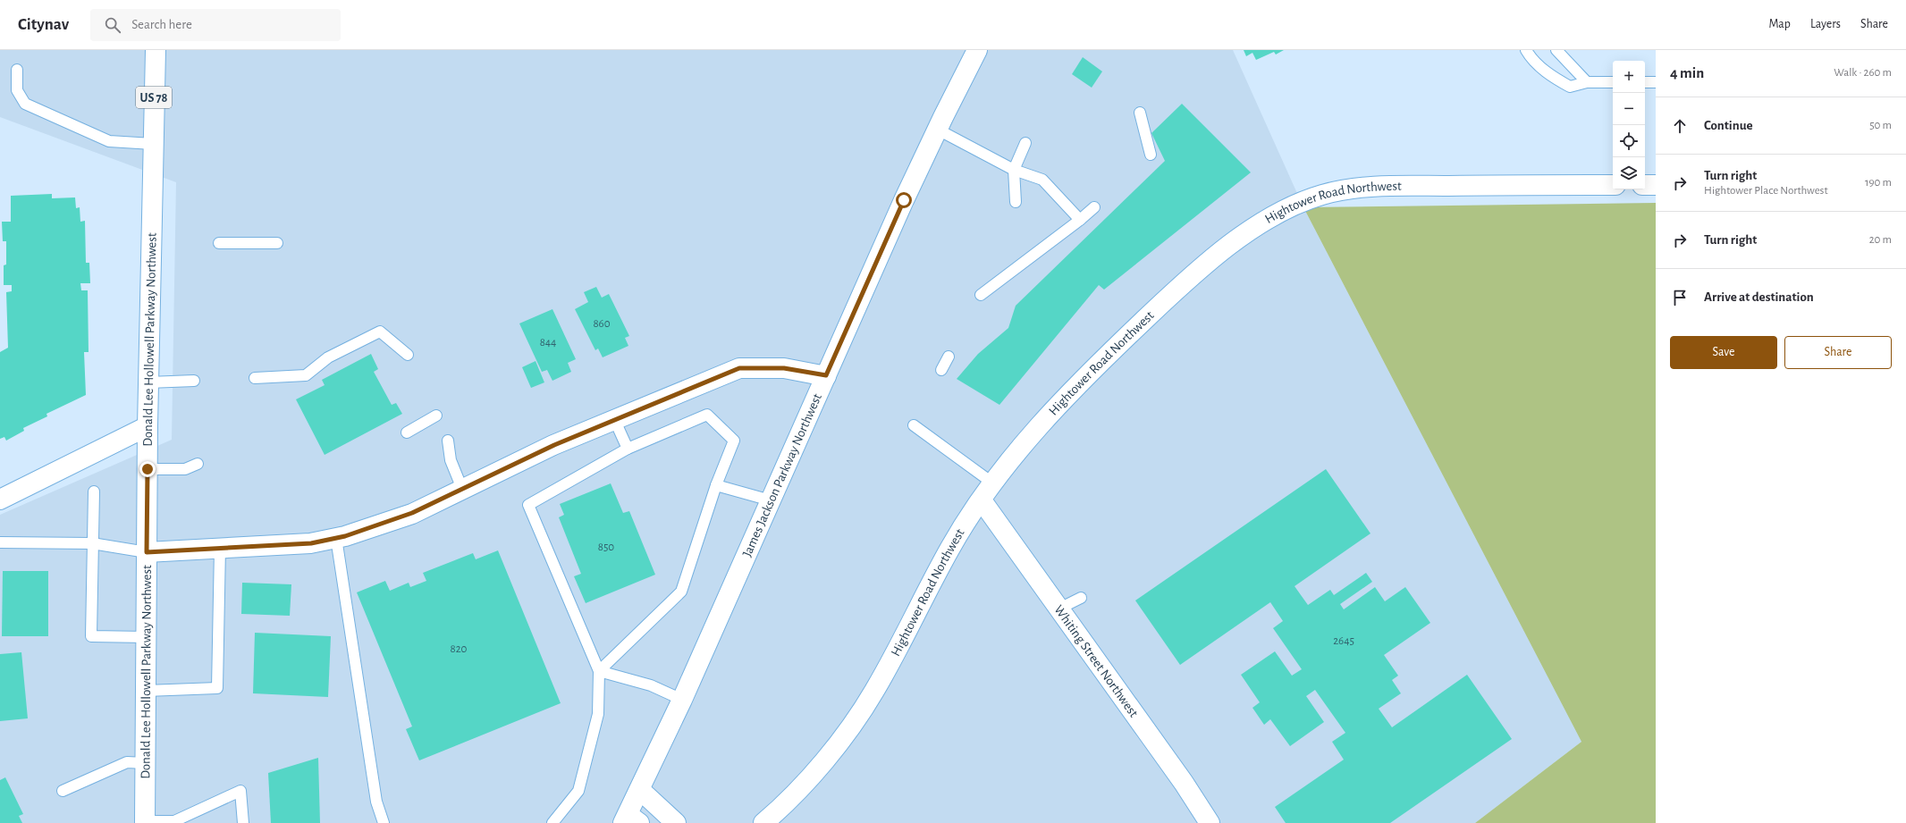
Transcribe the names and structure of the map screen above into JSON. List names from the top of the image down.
{
  "streets": {
    "street": [
      "US 78",
      "Hightower Road Northwest",
      "Donald Lee Hollowell Parkway Northwest",
      "James Jackson Parkway Northwest",
      "Whiting Street Northwest"
    ]
  },
  "crossings": [
    ["Hightower Road Northwest", "Whiting Street Northwest"]
  ],
  "house_numbers": [
    "860",
    "844",
    "850",
    "2645",
    "820"
  ],
  "page": {
    "header": "Citynav",
    "search": "Search here",
    "nav": ["Map", "Layers", "Share"],
    "heading": ["4 min", "Walk · 260 m"],
    "map_buttons": ["+", "−"],
    "list": [
      ["Continue", "50 m"],
      ["Turn right", "Hightower Place Northwest", "190 m"],
      ["Turn right", "20 m"],
      "Arrive at destination"
    ],
    "buttons": ["Save", "Share"]
  }
}
